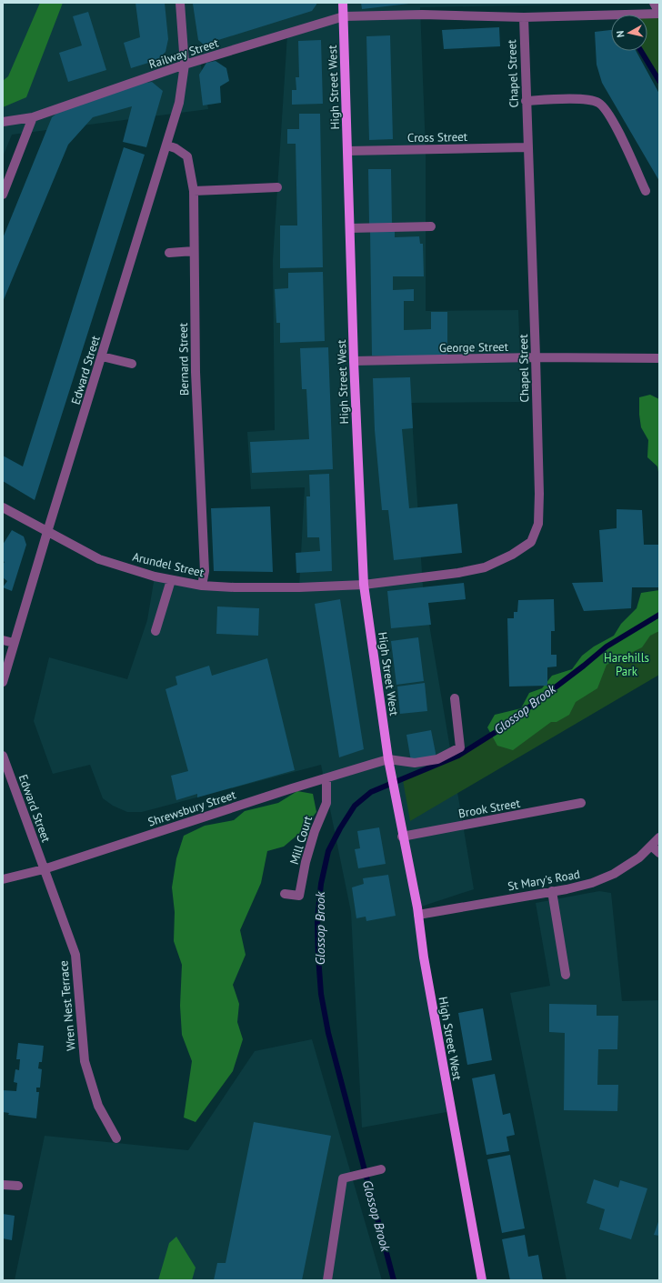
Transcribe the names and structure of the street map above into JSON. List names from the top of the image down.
{
  "streets": {
    "main road": ["High Street West"],
    "street": [
      "Railway Street",
      "Chapel Street",
      "Cross Street",
      "George Street",
      "Bernard Street",
      "Edward Street",
      "Arundel Street",
      "Shrewsbury Street",
      "Brook Street",
      "Mill Court",
      "St Mary's Road",
      "Wren Nest Terrace"
    ]
  },
  "crossings": [
    ["Railway Street", "Chapel Street"],
    ["Railway Street", "High Street West"],
    ["Railway Street", "Edward Street"],
    ["Chapel Street", "High Street West"],
    ["Chapel Street", "Cross Street"],
    ["Chapel Street", "George Street"],
    ["Chapel Street", "Arundel Street"],
    ["High Street West", "Cross Street"],
    ["High Street West", "George Street"],
    ["High Street West", "Arundel Street"],
    ["High Street West", "Shrewsbury Street"],
    ["High Street West", "Brook Street"],
    ["High Street West", "St Mary's Road"],
    ["Bernard Street", "Edward Street"],
    ["Bernard Street", "Arundel Street"],
    ["Edward Street", "Arundel Street"],
    ["Edward Street", "Shrewsbury Street"],
    ["Edward Street", "Wren Nest Terrace"],
    ["Shrewsbury Street", "Mill Court"],
    ["Shrewsbury Street", "Wren Nest Terrace"]
  ],
  "water": ["Glossop Brook"],
  "parks": ["Harehills Park"],
  "north": "left"
}
